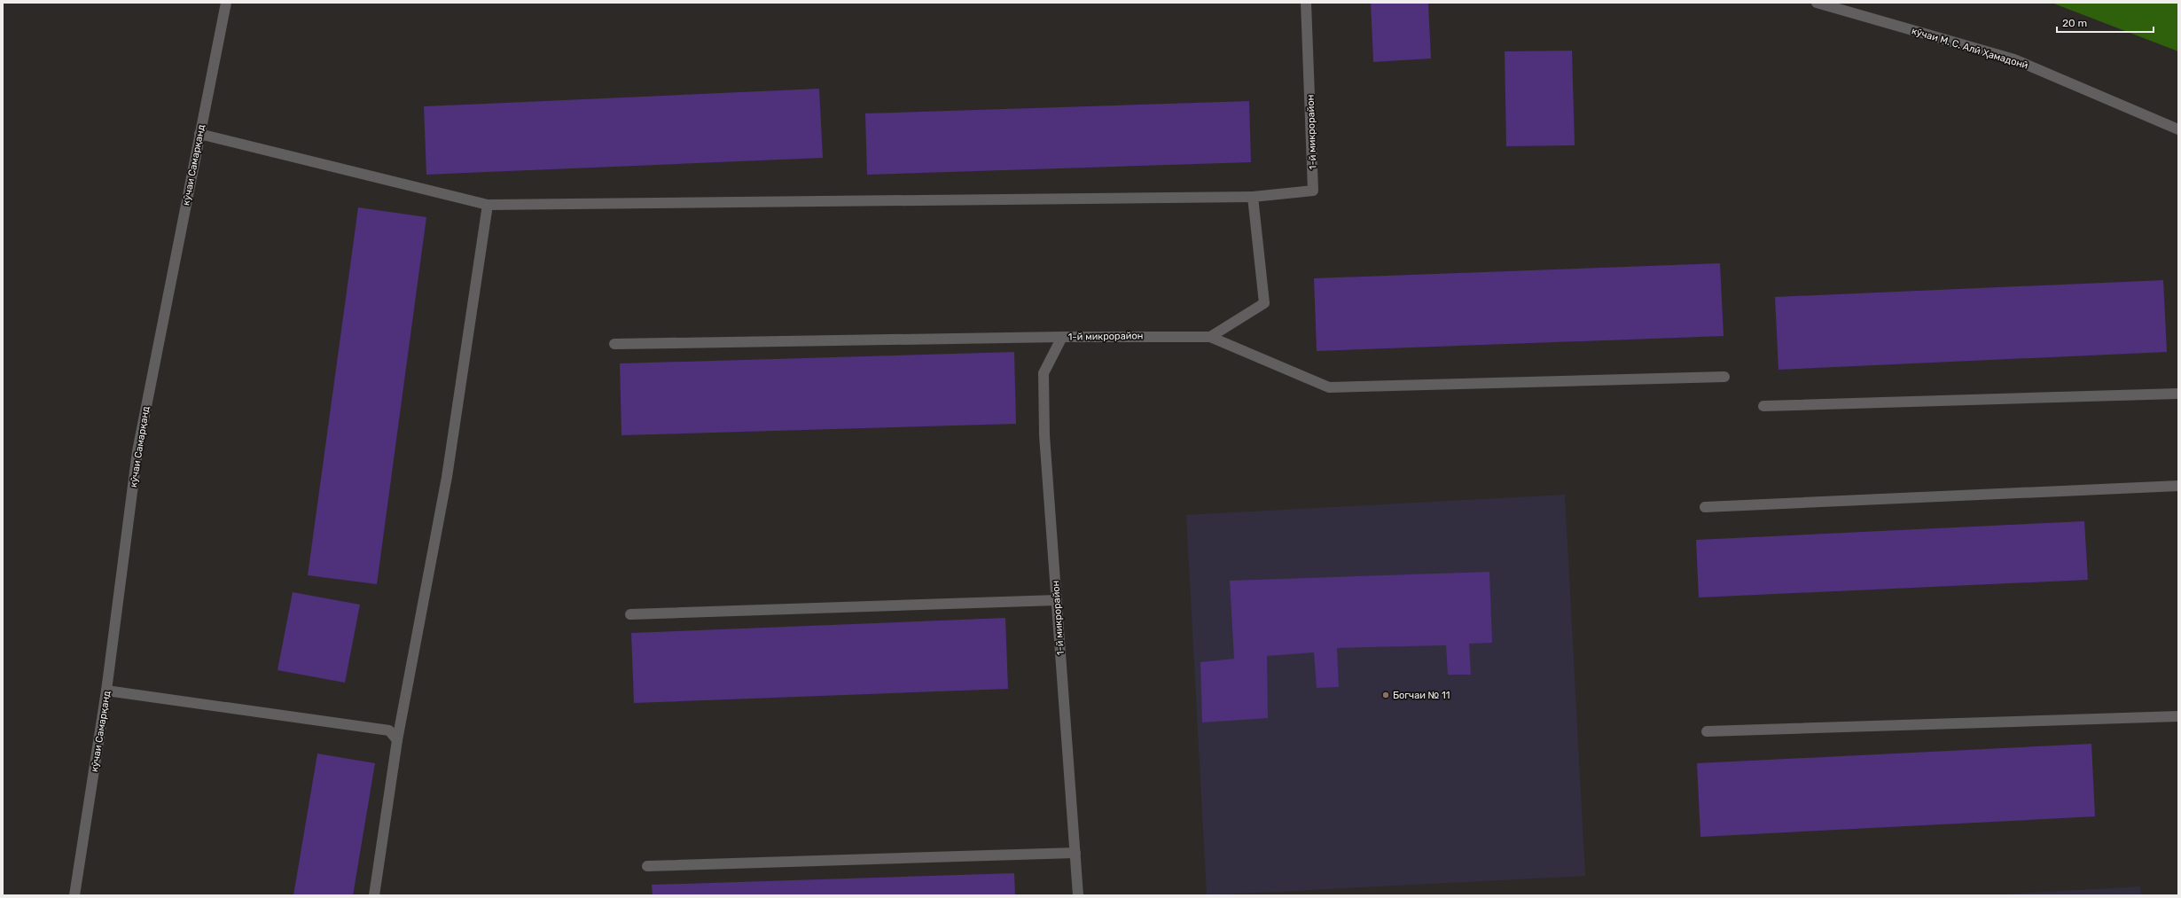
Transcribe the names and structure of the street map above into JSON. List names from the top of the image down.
{
  "streets": {
    "street": ["кӯчаи М. С. Алӣ Ҳамадонӣ", "1-й микрорайон", "кӯчаи Самарқанд"]
  },
  "places": ["Богчаи № 11"],
  "scale_bar": "20 m"
}
